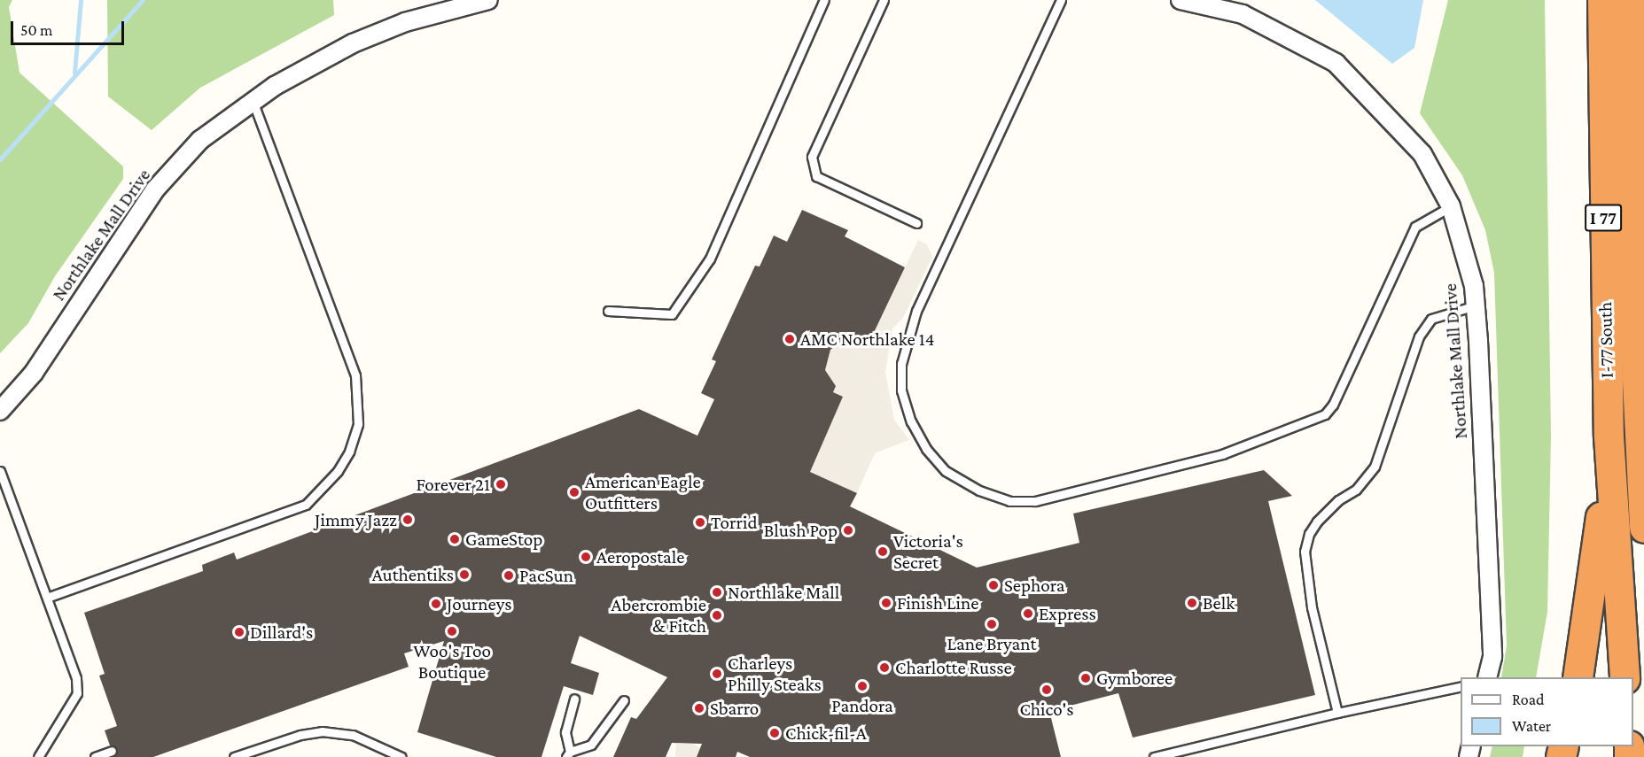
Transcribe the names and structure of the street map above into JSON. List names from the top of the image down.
{
  "streets": {
    "highway": ["I 77", "I-77 South"],
    "street": ["Northlake Mall Drive"]
  },
  "places": [
    "AMC Northlake 14",
    "Forever 21",
    "American Eagle Outfitters",
    "Jimmy Jazz",
    "Torrid",
    "Blush Pop",
    "GameStop",
    "Victoria's Secret",
    "Aeropostale",
    "Authentiks",
    "PacSun",
    "Sephora",
    "Northlake Mall",
    "Finish Line",
    "Belk",
    "Journeys",
    "Express",
    "Abercrombie & Fitch",
    "Lane Bryant",
    "Woo's Too Boutique",
    "Dillard's",
    "Charlotte Russe",
    "Charleys Philly Steaks",
    "Gymboree",
    "Pandora",
    "Chico's",
    "Sbarro",
    "Chick-fil-A"
  ],
  "legend": ["Road", "Water"],
  "scale_bar": "50 m"
}
